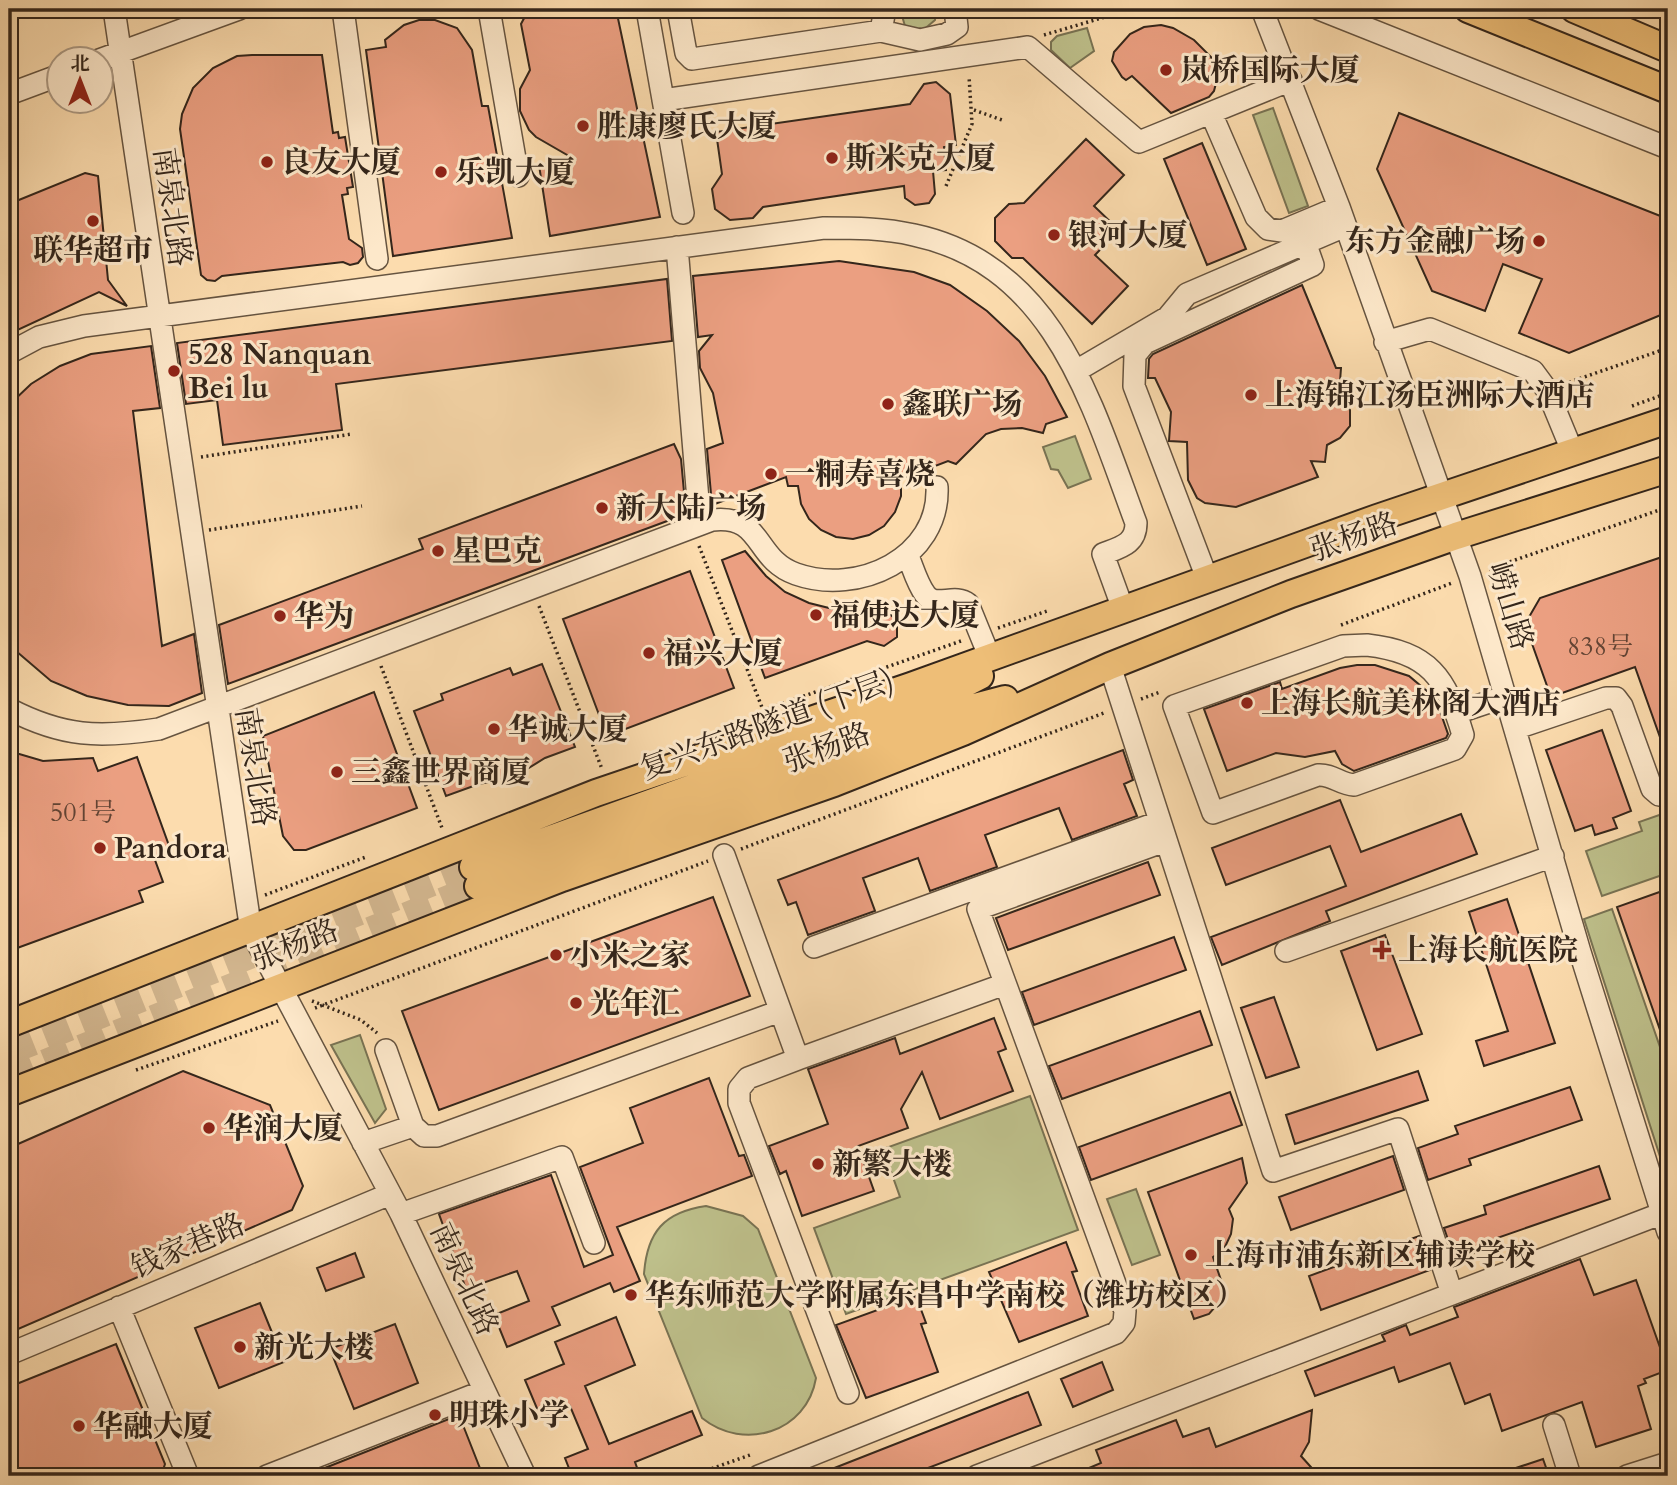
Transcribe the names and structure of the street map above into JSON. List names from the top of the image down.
{
  "streets": {
    "main road": ["张杨路", "复兴东路隧道 (下层)"],
    "street": ["南泉北路", "崂山路", "钱家巷路"]
  },
  "crossings": [
    ["南泉北路", "张杨路"],
    ["南泉北路", "钱家巷路"],
    ["张杨路", "崂山路"],
    ["张杨路", "复兴东路隧道 (下层)"]
  ],
  "places": {
    "other": [
      "岚桥国际大厦",
      "胜康廖氏大厦",
      "斯米克大厦",
      "良友大厦",
      "乐凯大厦",
      "联华超市",
      "银河大厦",
      "东方金融广场",
      "528 Nanquan Bei lu",
      "上海锦江汤臣洲际大酒店",
      "鑫联广场",
      "一粡寿喜烧",
      "新大陆广场",
      "星巴克",
      "福使达大厦",
      "华为",
      "福兴大厦",
      "上海长航美林阁大酒店",
      "华诚大厦",
      "三鑫世界商厦",
      "Pandora",
      "小米之家",
      "光年汇",
      "华润大厦",
      "新繁大楼",
      "上海市浦东新区辅读学校",
      "华东师范大学附属东昌中学南校（潍坊校区）",
      "新光大楼",
      "明珠小学",
      "华融大厦"
    ],
    "health": ["上海长航医院"]
  },
  "house_numbers": ["838号", "501号"],
  "north": "top"
}
